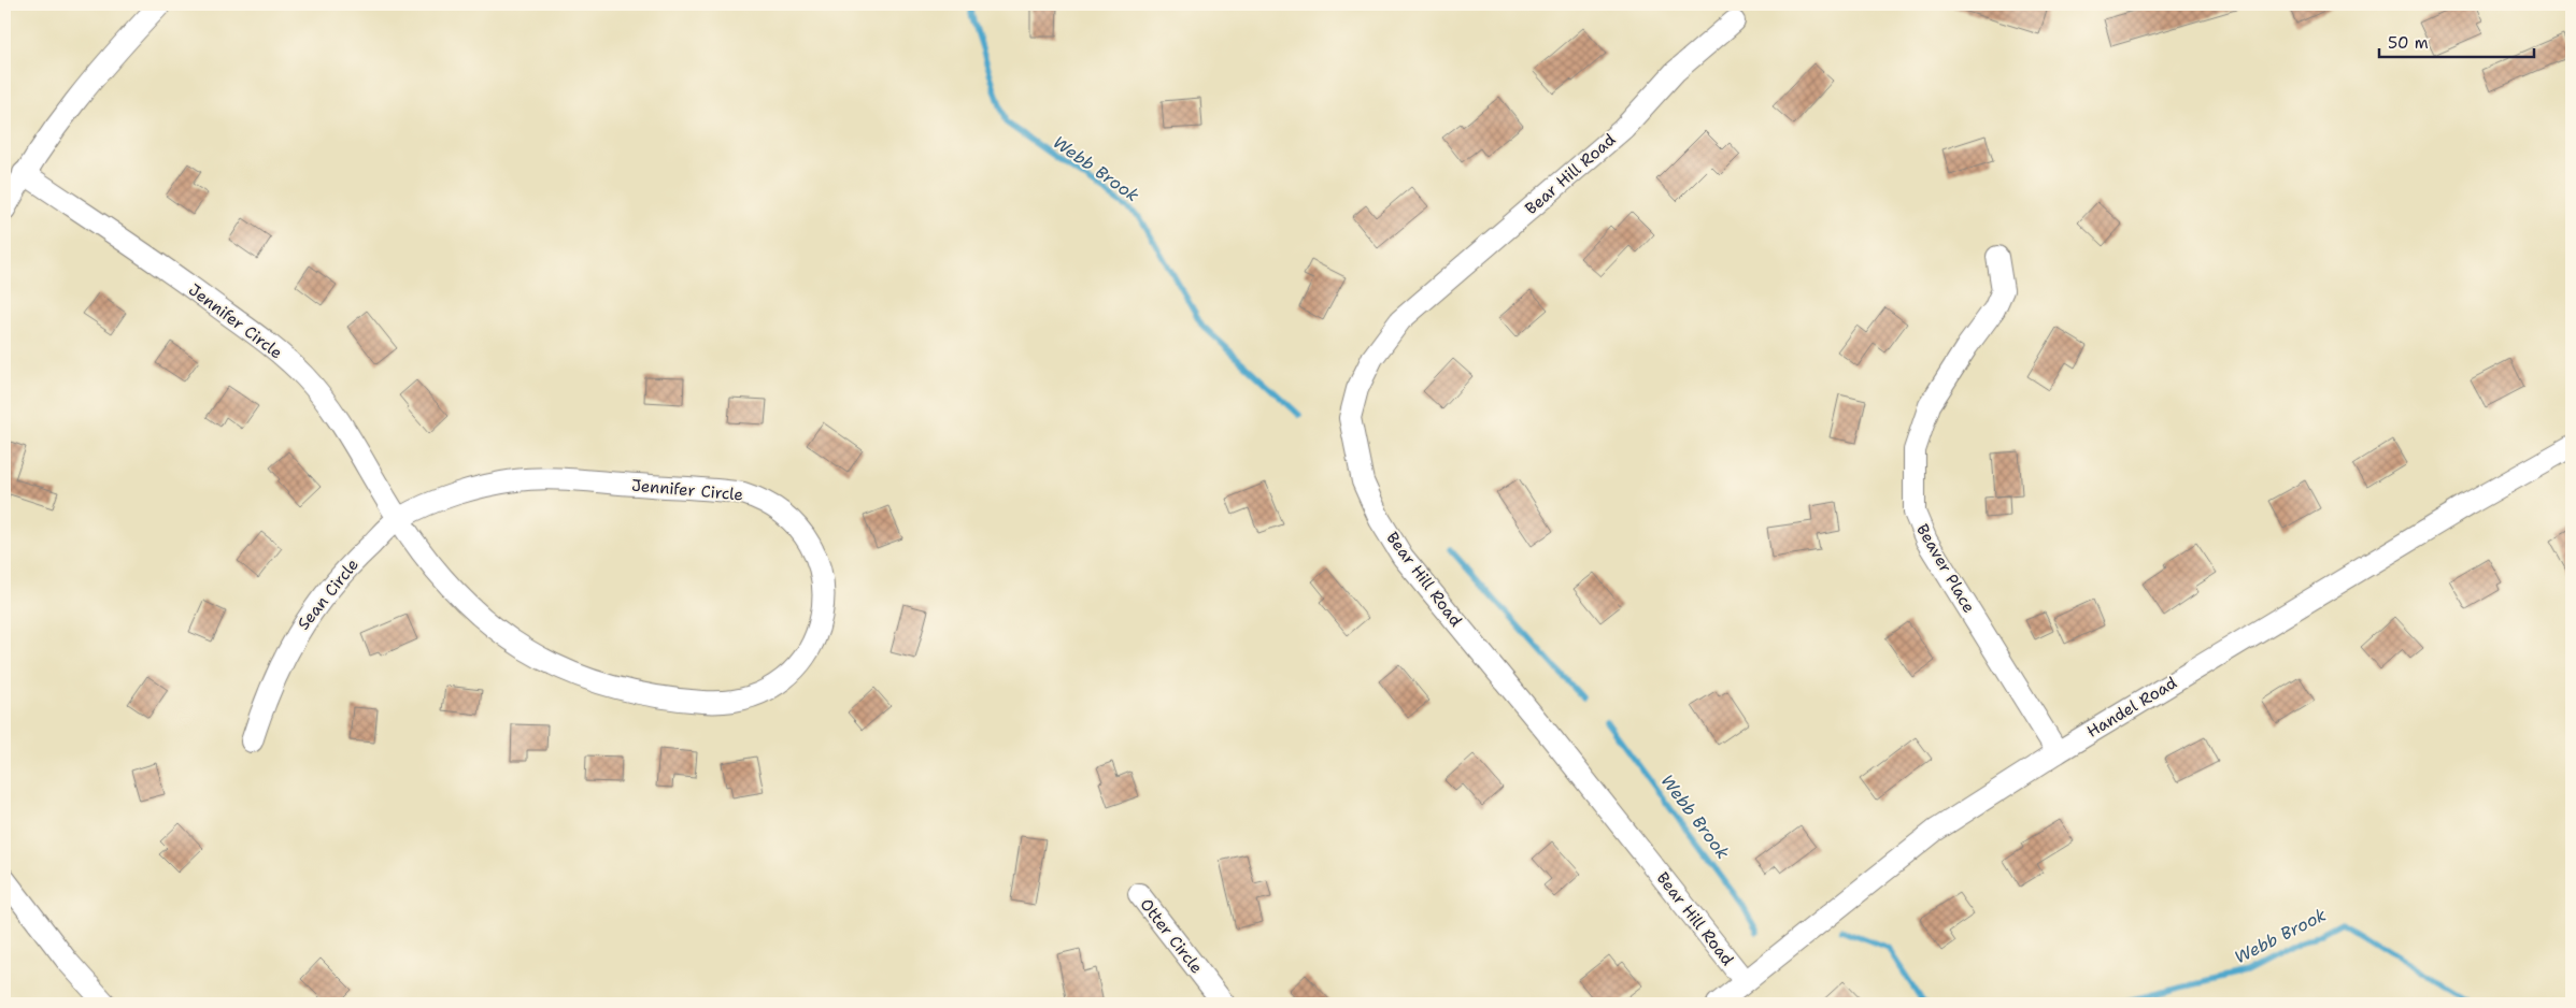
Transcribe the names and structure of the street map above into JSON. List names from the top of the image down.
{
  "streets": {
    "street": [
      "Bear Hill Road",
      "Jennifer Circle",
      "Beaver Place",
      "Sean Circle",
      "Handel Road",
      "Otter Circle"
    ]
  },
  "crossings": [
    ["Bear Hill Road", "Handel Road"],
    ["Jennifer Circle", "Sean Circle"],
    ["Beaver Place", "Handel Road"]
  ],
  "water": ["Webb Brook"],
  "scale_bar": "50 m"
}
